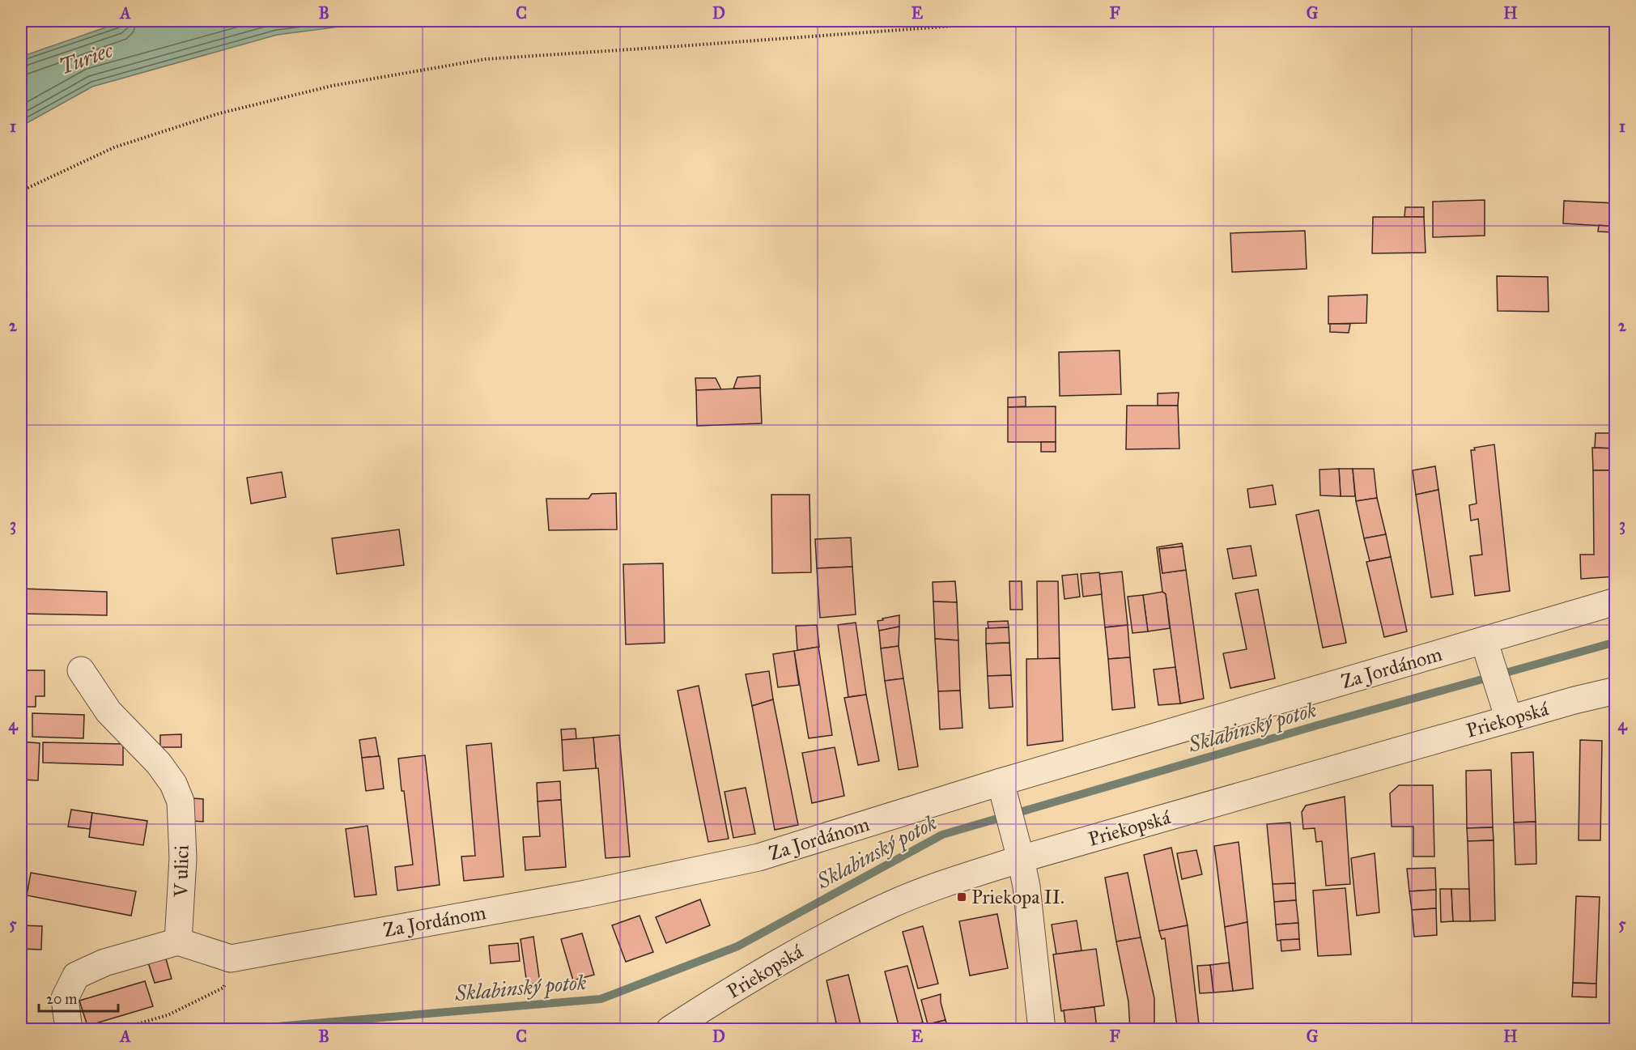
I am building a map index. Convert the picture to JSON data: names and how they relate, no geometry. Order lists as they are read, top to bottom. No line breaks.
{"streets":{"street":["Za Jordánom","Priekopská","V ulici"]},"crossings":[["Za Jordánom","V ulici"]],"water":["Turiec","Sklabinský potok"],"places":{"transit":["Priekopa II."]},"scale_bar":"20 m","grid":{"columns":["A","B","C","D","E","F","G","H"],"rows":["1","2","3","4","5"]}}
